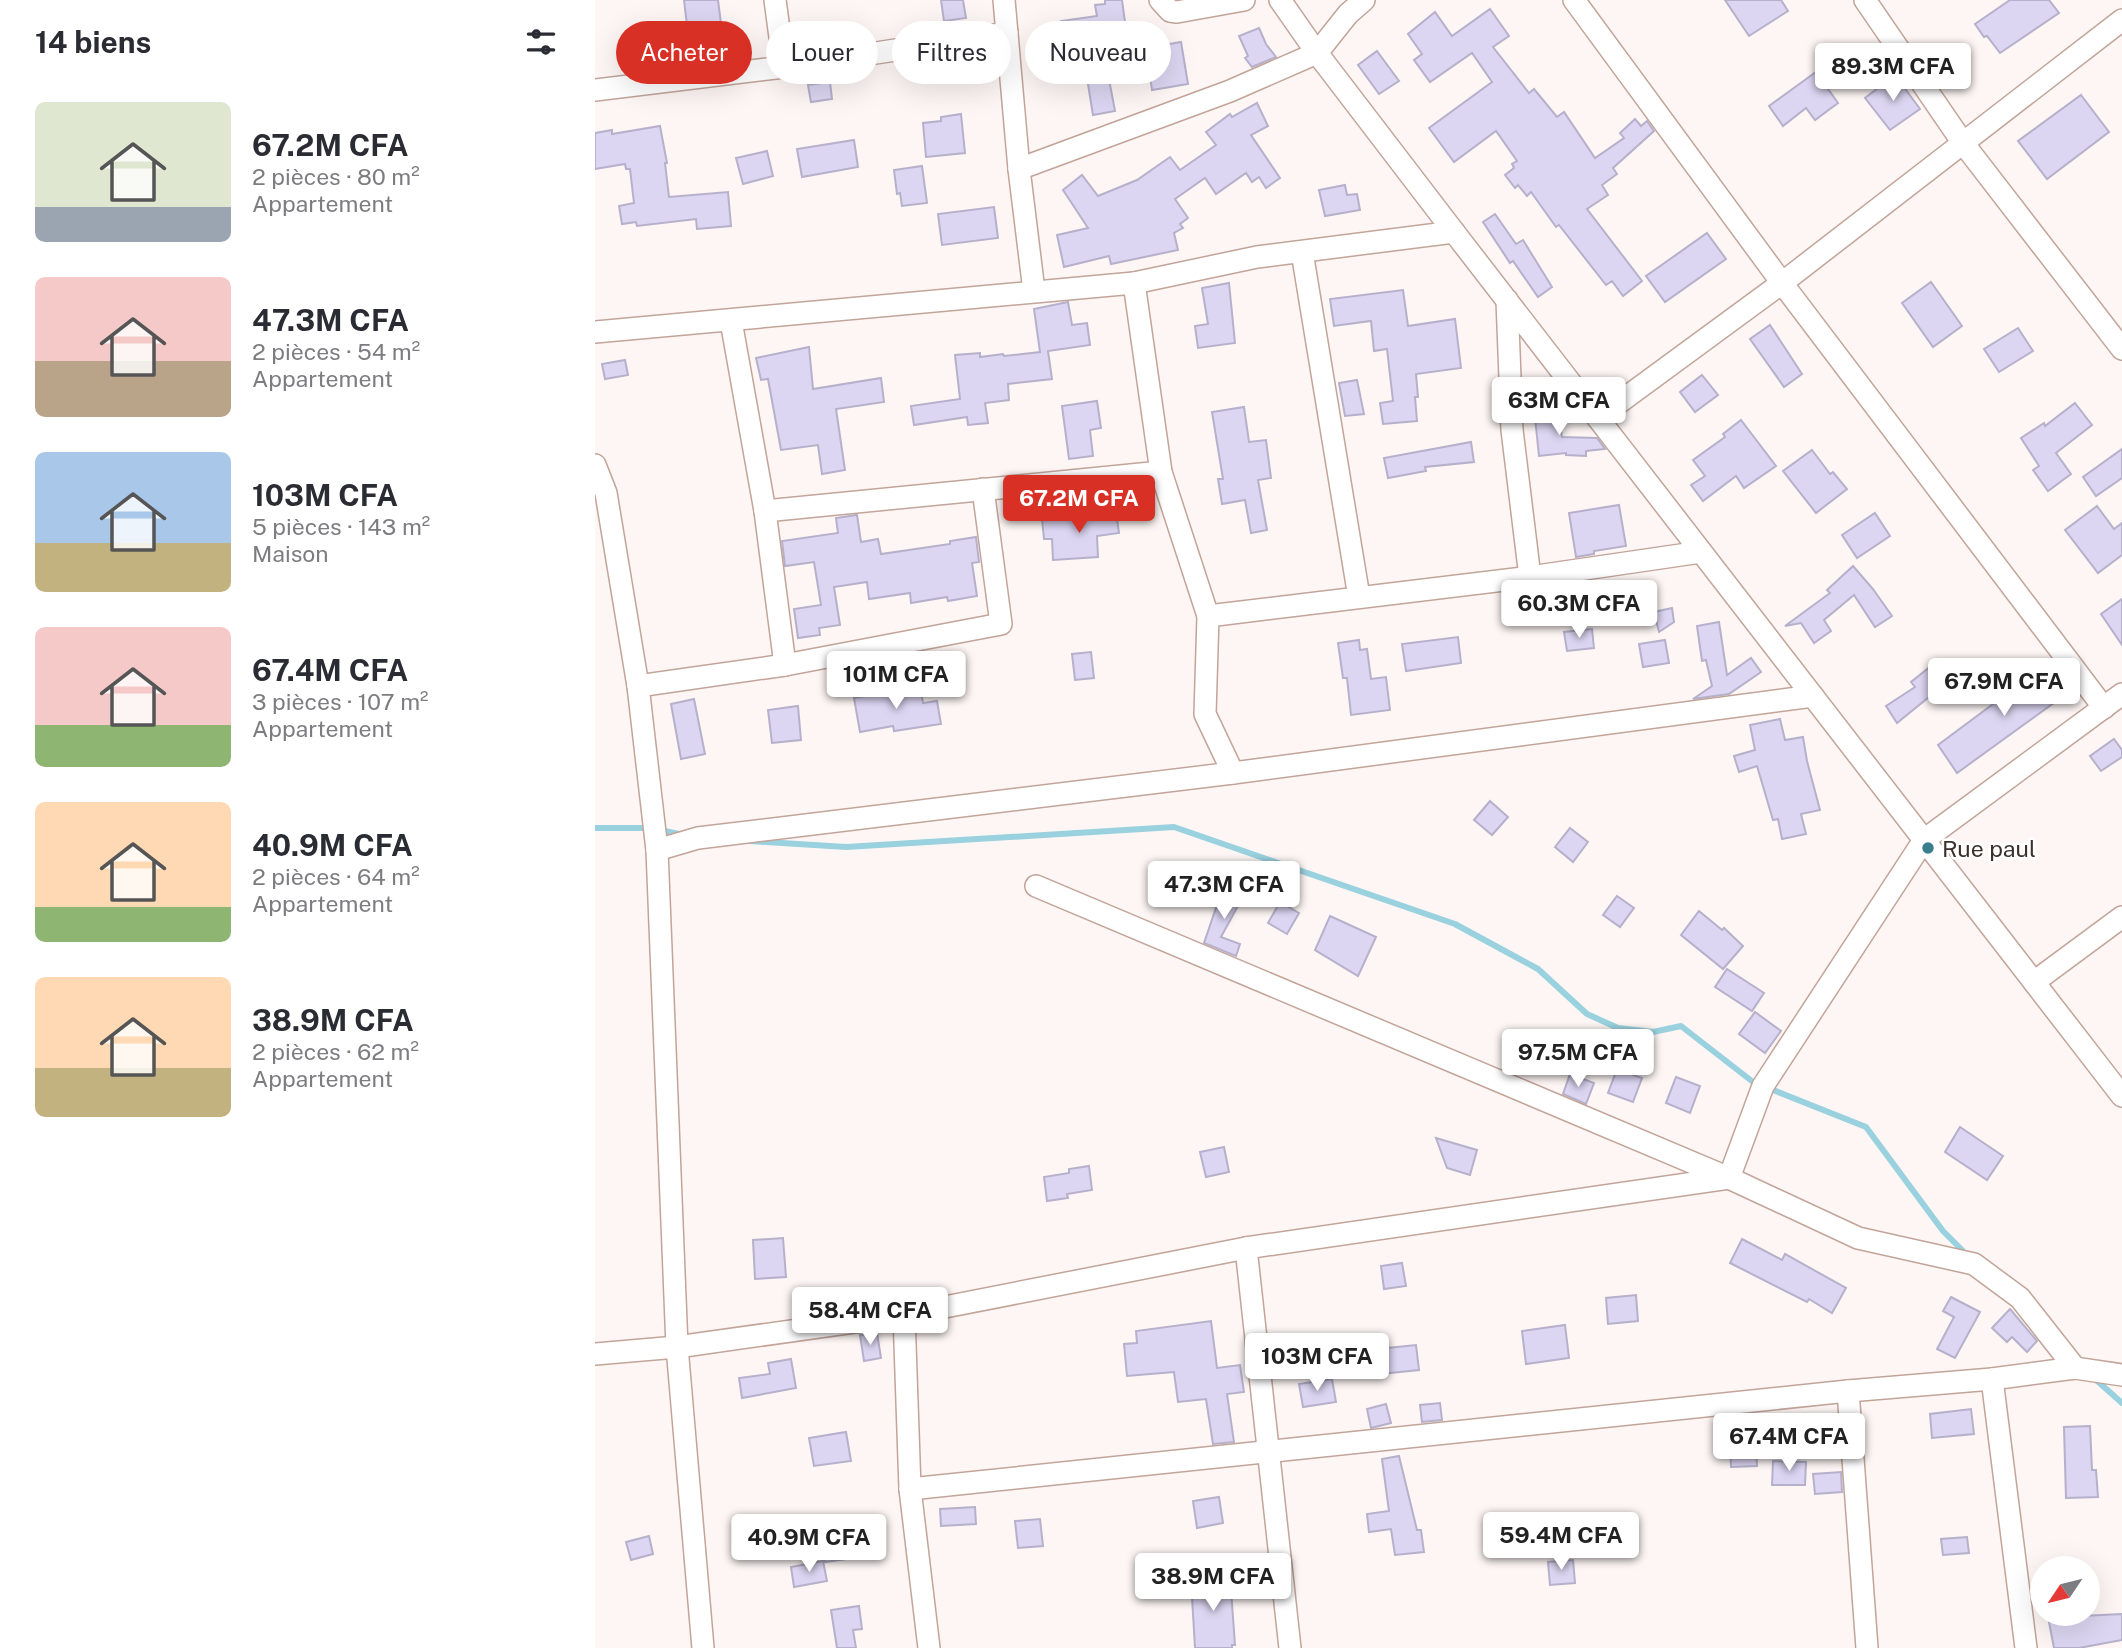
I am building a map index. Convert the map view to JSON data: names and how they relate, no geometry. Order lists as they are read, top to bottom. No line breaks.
{"places":["Rue paul"],"north":"bottom left","page":{"heading":"14 biens","chip":["Acheter","Louer","Filtres","Nouveau"],"price":["89.3M CFA","63M CFA","67.2M CFA","60.3M CFA","101M CFA","67.9M CFA","47.3M CFA","97.5M CFA","58.4M CFA","103M CFA","67.4M CFA","59.4M CFA","40.9M CFA","38.9M CFA"],"list":[{"name":"67.2M CFA","note":"2 pièces · 80 m² · Appartement"},{"name":"47.3M CFA","note":"2 pièces · 54 m² · Appartement"},{"name":"103M CFA","note":"5 pièces · 143 m² · Maison"},{"name":"67.4M CFA","note":"3 pièces · 107 m² · Appartement"},{"name":"40.9M CFA","note":"2 pièces · 64 m² · Appartement"},{"name":"38.9M CFA","note":"2 pièces · 62 m² · Appartement"}]}}
